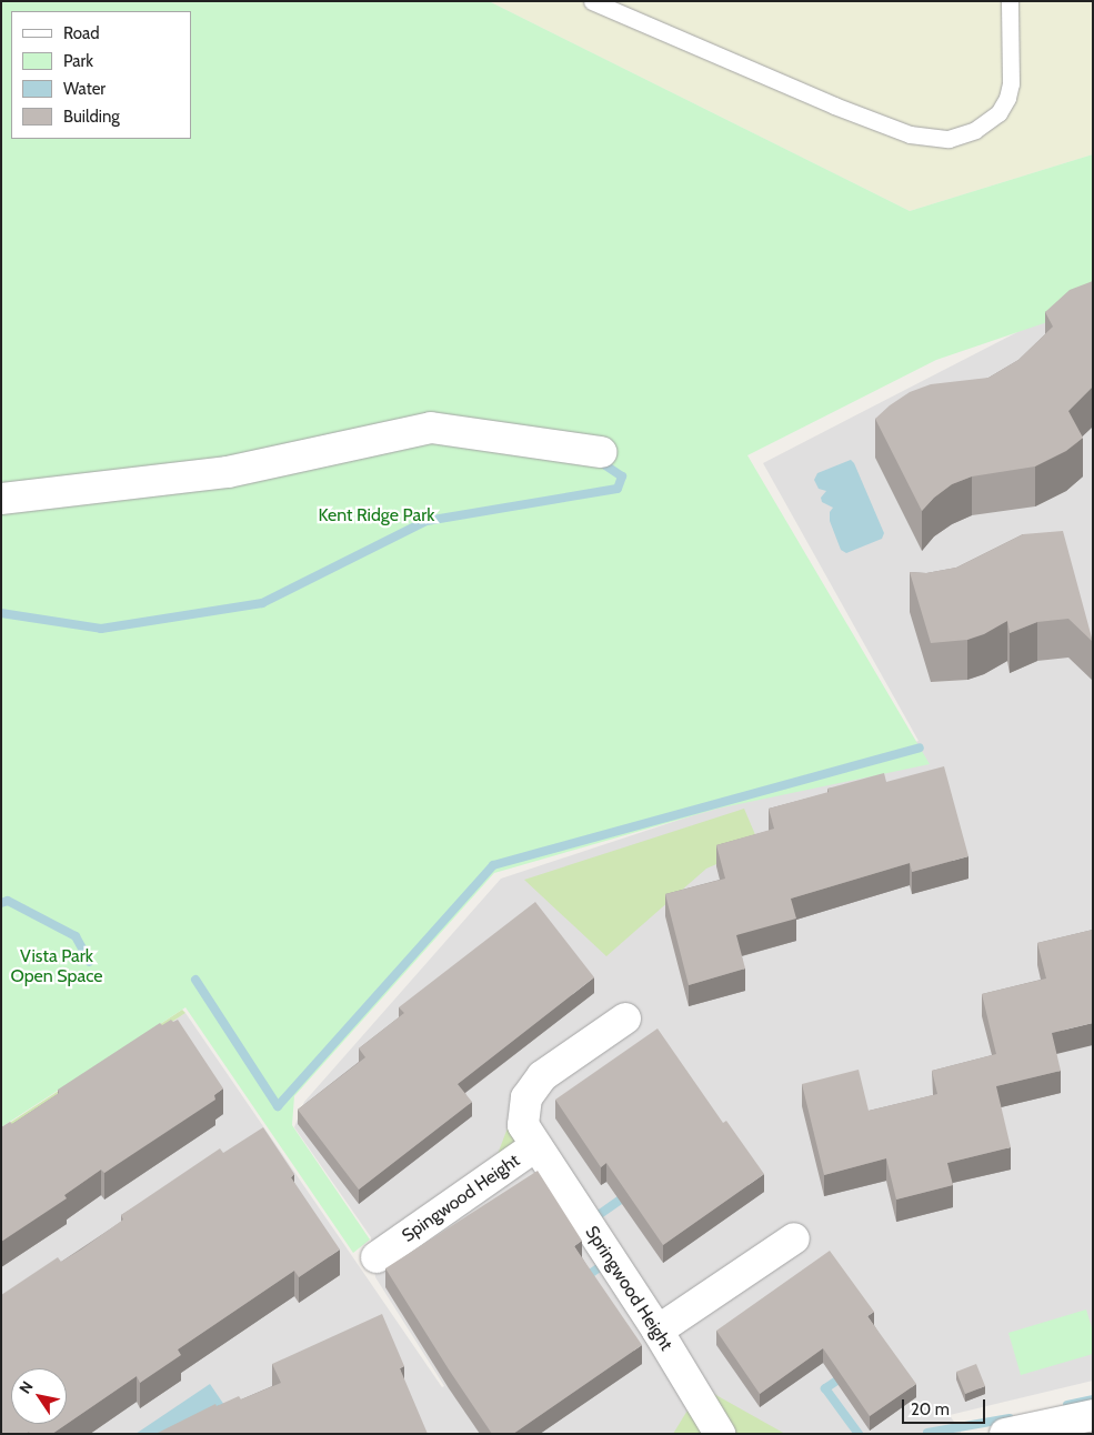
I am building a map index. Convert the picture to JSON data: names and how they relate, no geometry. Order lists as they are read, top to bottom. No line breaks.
{"streets":{"street":["Spingwood Height","Springwood Height"]},"crossings":[["Spingwood Height","Springwood Height"]],"parks":["Kent Ridge Park","Vista Park Open Space"],"legend":["Road","Park","Water","Building"],"scale_bar":"20 m","north":"top left"}
